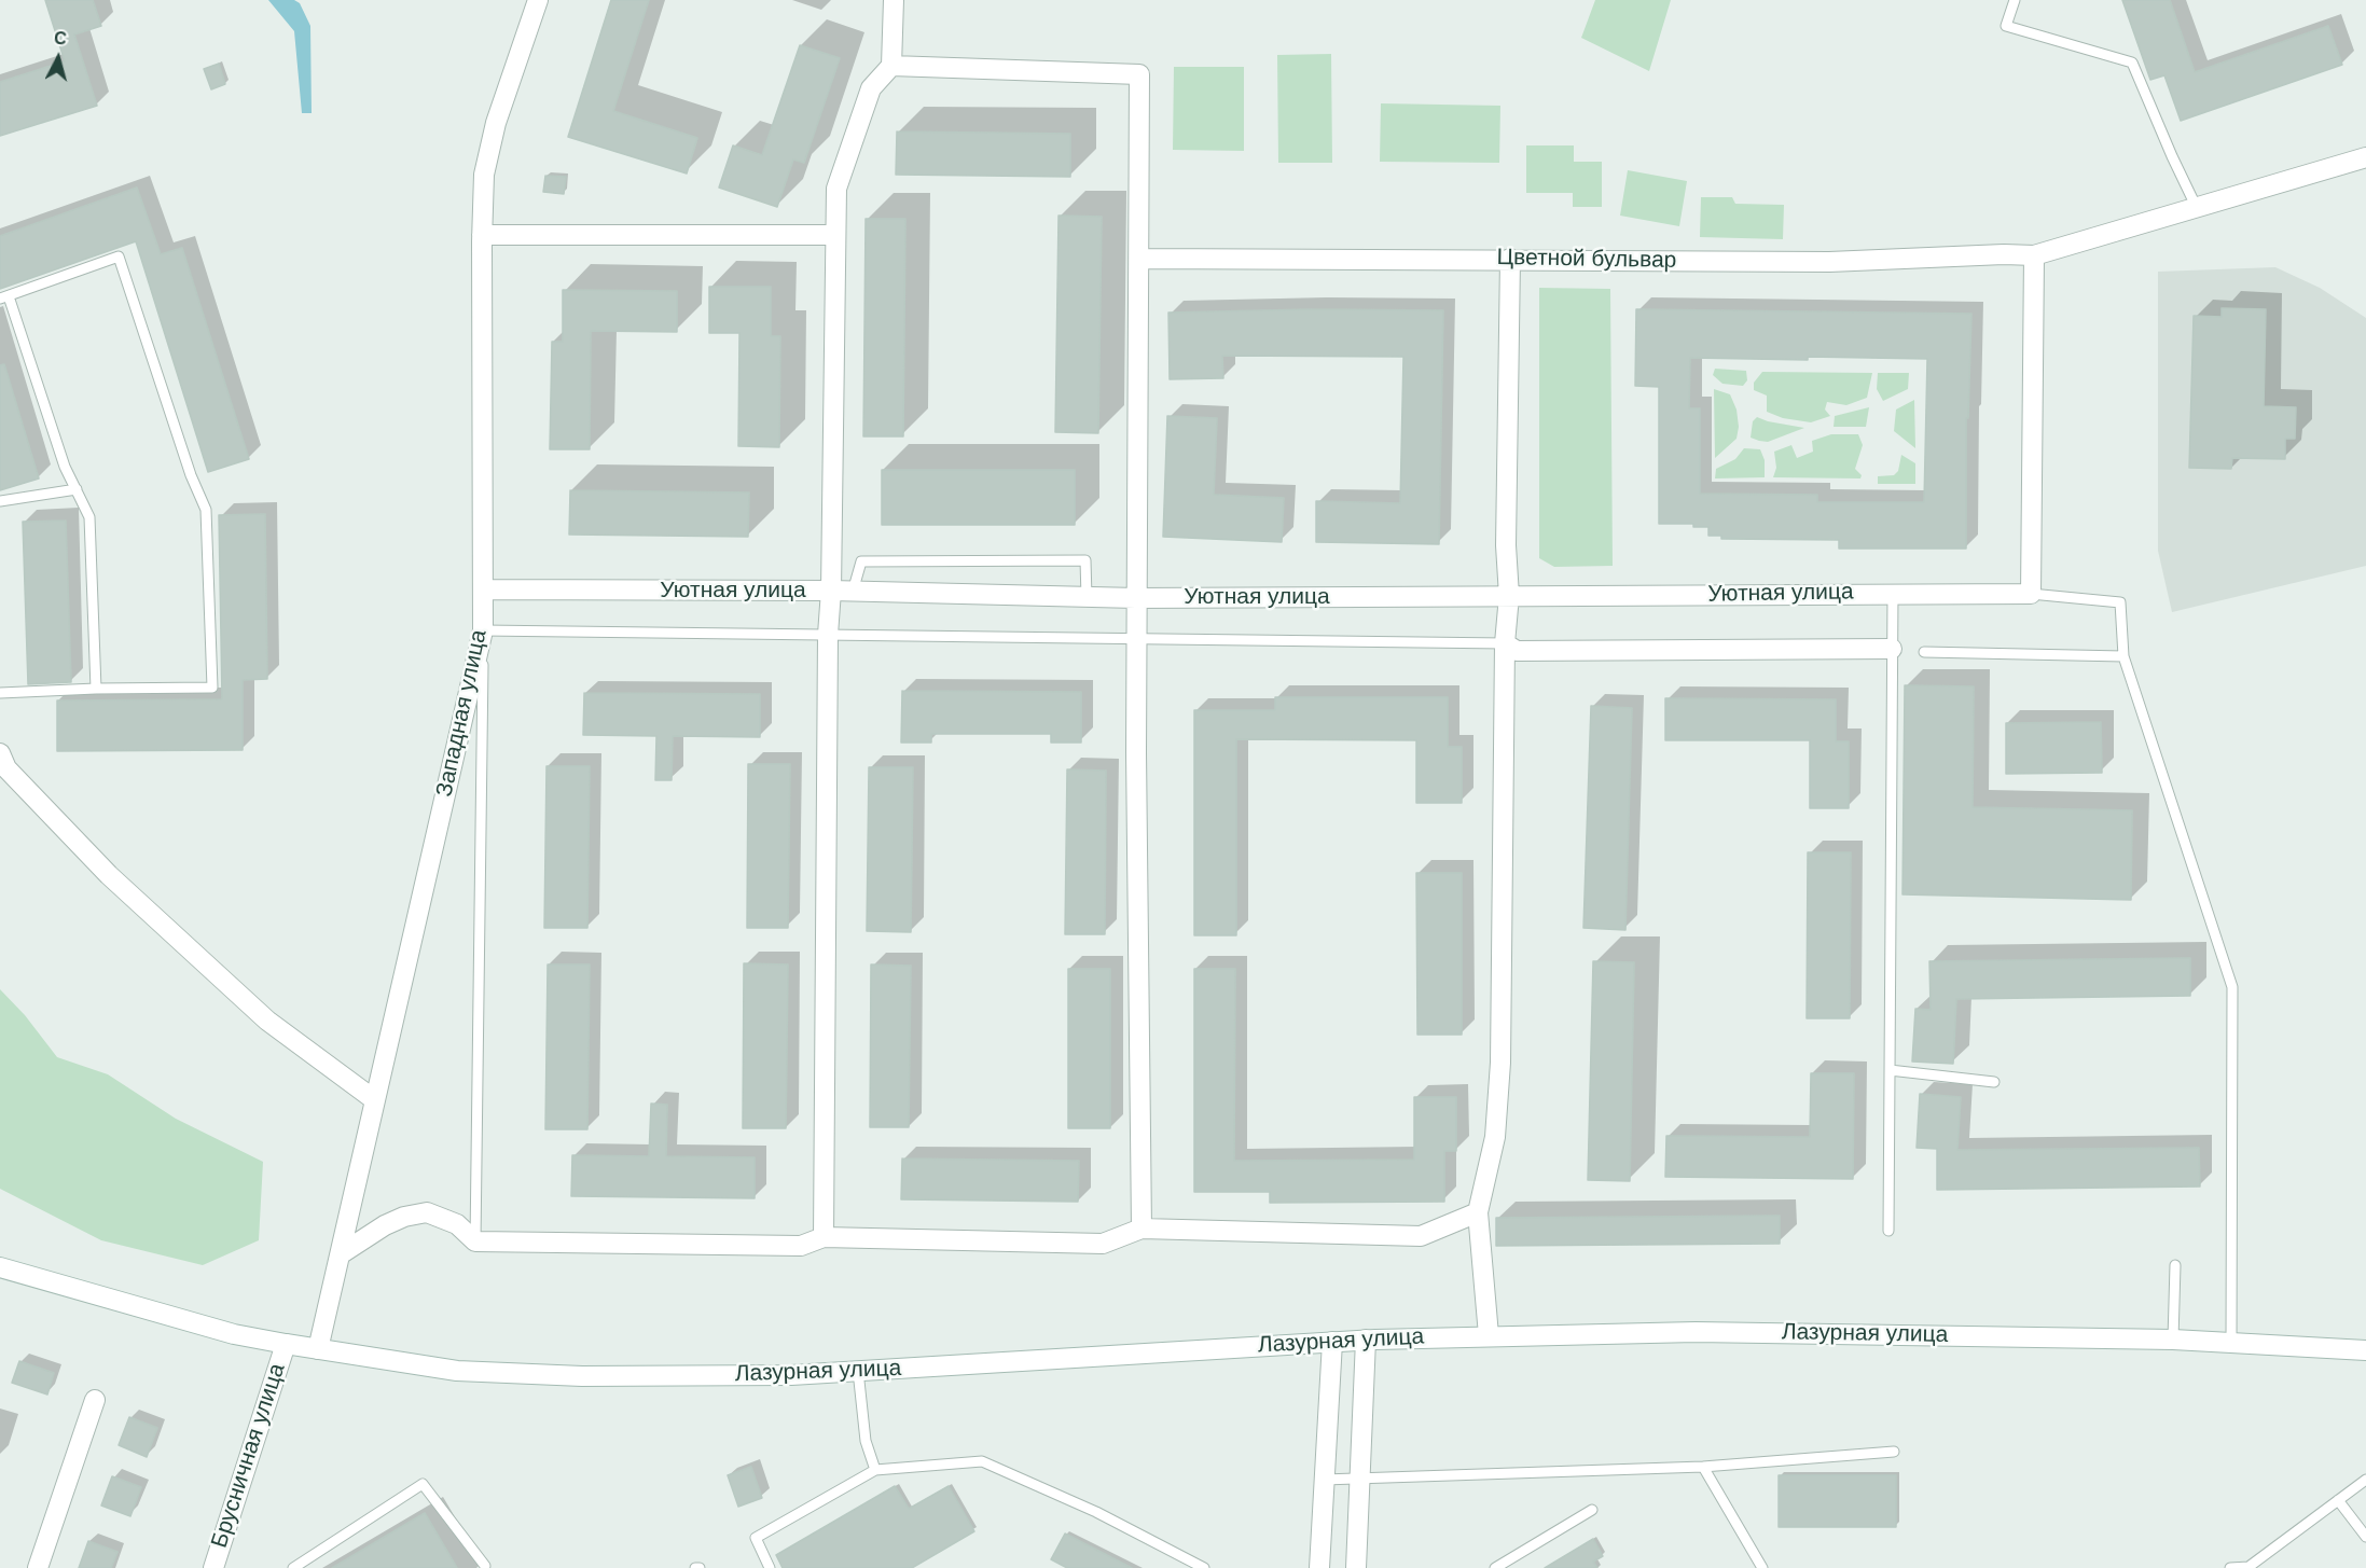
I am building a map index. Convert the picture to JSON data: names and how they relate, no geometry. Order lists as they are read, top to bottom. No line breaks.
{"streets":{"street":["Цветной бульвар","Уютная улица","Западная улица","Лазурная улица","Брусничная улица"]},"crossings":[["Уютная улица","Западная улица"],["Западная улица","Лазурная улица"],["Лазурная улица","Брусничная улица"]],"north":"top"}
